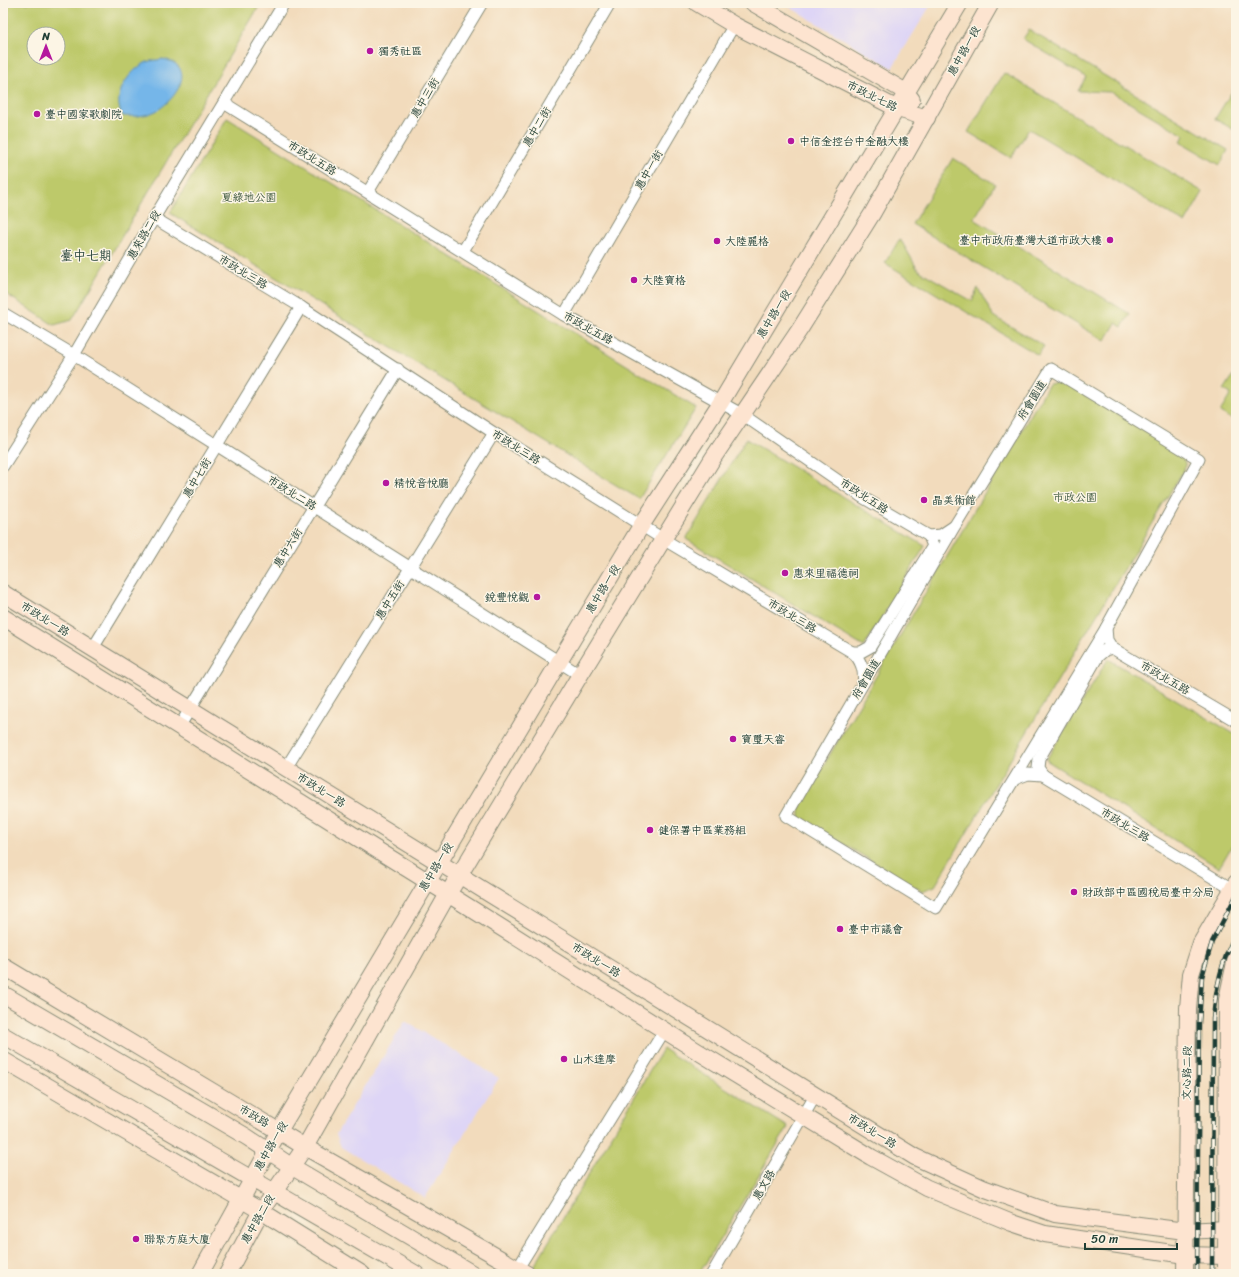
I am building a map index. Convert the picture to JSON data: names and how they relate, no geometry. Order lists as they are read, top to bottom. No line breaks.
{"streets":{"street":["惠中路一段","市政北七路","惠中三街","惠中二街","市政北五路","惠中一街","惠來路二段","市政北三路","府會園道","惠中七街","市政北二路","惠中六街","惠中五街","市政北一路","文心路二段","市政路","惠文路","惠中路二段"]},"crossings":[["惠中路一段","市政北七路"],["惠中路一段","市政北五路"],["惠中路一段","市政北三路"],["惠中路一段","市政北二路"],["惠中路一段","市政北一路"],["惠中路一段","市政路"],["惠中路一段","惠中路二段"],["市政北七路","惠中一街"],["惠中三街","市政北五路"],["惠中二街","市政北五路"],["市政北五路","惠中一街"],["市政北五路","惠來路二段"],["惠來路二段","市政北三路"],["惠來路二段","市政北二路"],["市政北三路","府會園道"],["市政北三路","惠中七街"],["市政北三路","惠中六街"],["市政北三路","惠中五街"],["市政北三路","文心路二段"],["惠中七街","市政北二路"],["惠中七街","市政北一路"],["市政北二路","惠中六街"],["市政北二路","惠中五街"],["惠中六街","市政北一路"],["惠中五街","市政北一路"],["市政北一路","文心路二段"],["市政北一路","惠文路"],["市政路","惠中路二段"]],"districts":["臺中七期"],"parks":["夏綠地公園","市政公園"],"places":["獨秀社區","臺中國家歌劇院","中信金控台中金融大樓","臺中市政府臺灣大道市政大樓","大陸麗格","大陸寶格","精悅音悅廳","晶美術館","惠來里福德祠","銳豐悅觀","寶璽天睿","健保署中區業務組","財政部中區國稅局臺中分局","臺中市議會","山木達摩","聯聚方庭大廈"],"scale_bar":"50 m","north":"top"}
